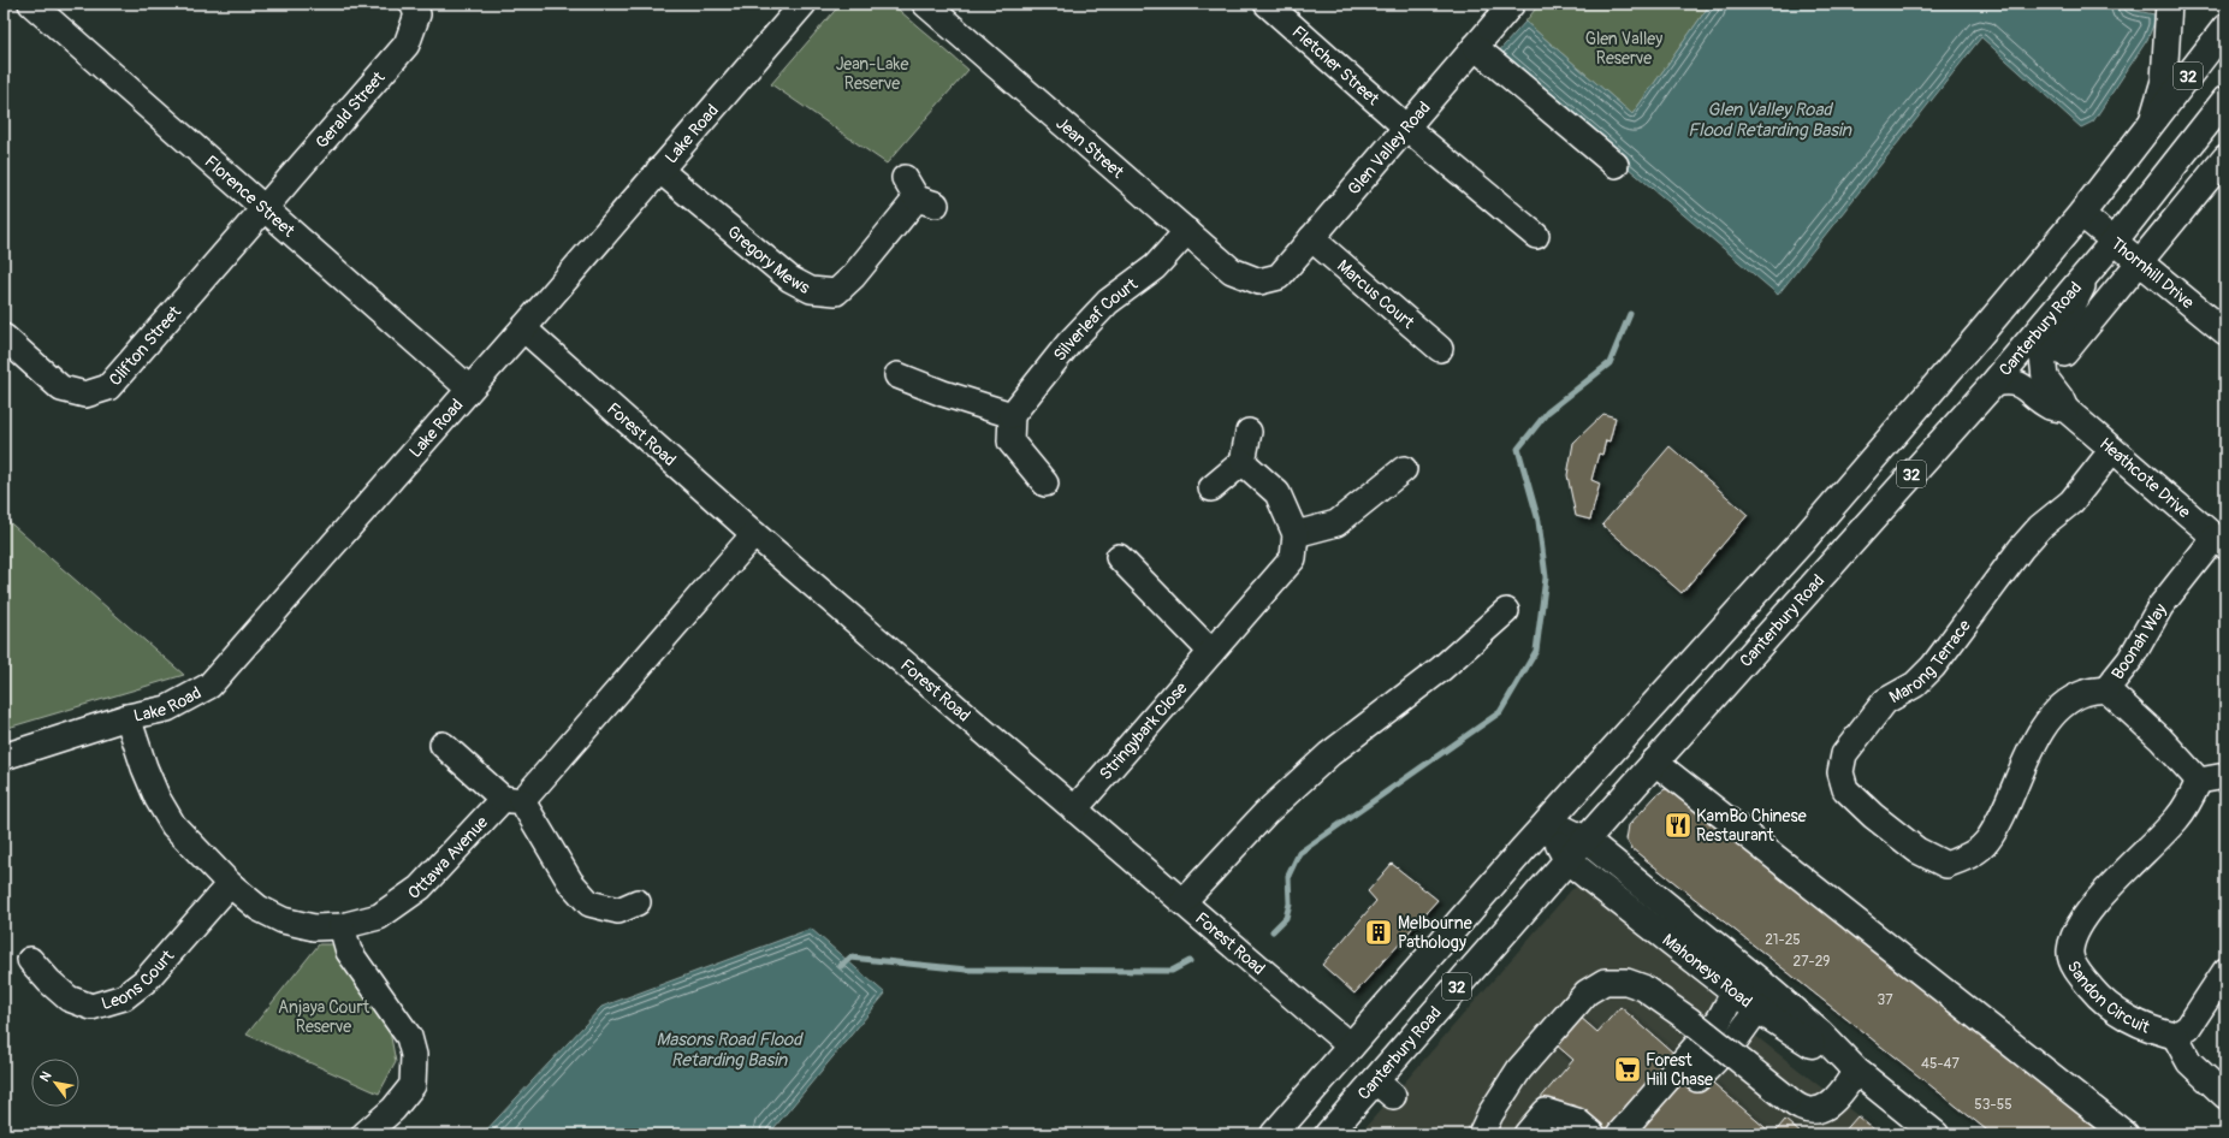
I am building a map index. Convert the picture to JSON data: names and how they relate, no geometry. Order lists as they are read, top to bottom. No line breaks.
{"streets":{"main road":["32","Canterbury Road","Mahoneys Road"],"street":["Fletcher Street","Gerald Street","Lake Road","Jean Street","Glen Valley Road","Florence Street","Gregory Mews","Thornhill Drive","Marcus Court","Silverleaf Court","Clifton Street","Forest Road","Heathcote Drive","Boonah Way","Marong Terrace","Stringybark Close","Ottawa Avenue","Leons Court","Sandon Circuit"]},"crossings":[["Fletcher Street","Glen Valley Road"],["32","Thornhill Drive"],["32","Forest Road"],["32","Mahoneys Road"],["Gerald Street","Florence Street"],["Gerald Street","Clifton Street"],["Lake Road","Florence Street"],["Lake Road","Gregory Mews"],["Lake Road","Forest Road"],["Lake Road","Ottawa Avenue"],["Jean Street","Glen Valley Road"],["Jean Street","Silverleaf Court"],["Glen Valley Road","Marcus Court"],["Florence Street","Clifton Street"],["Thornhill Drive","Canterbury Road"],["Canterbury Road","Heathcote Drive"],["Canterbury Road","Mahoneys Road"],["Forest Road","Stringybark Close"],["Forest Road","Ottawa Avenue"],["Heathcote Drive","Boonah Way"],["Heathcote Drive","Marong Terrace"],["Boonah Way","Marong Terrace"],["Boonah Way","Sandon Circuit"],["Ottawa Avenue","Leons Court"]],"water":["Glen Valley Road Flood Retarding Basin","Masons Road Flood Retarding Basin"],"parks":["Glen Valley Reserve","Jean-Lake Reserve","Anjaya Court Reserve"],"places":{"restaurant":["KamBo Chinese Restaurant"],"building":["Melbourne Pathology"],"supermarket":["Forest Hill Chase"]},"house_numbers":["21-25","27-29","37","45-47","53-55"],"north":"top left"}
